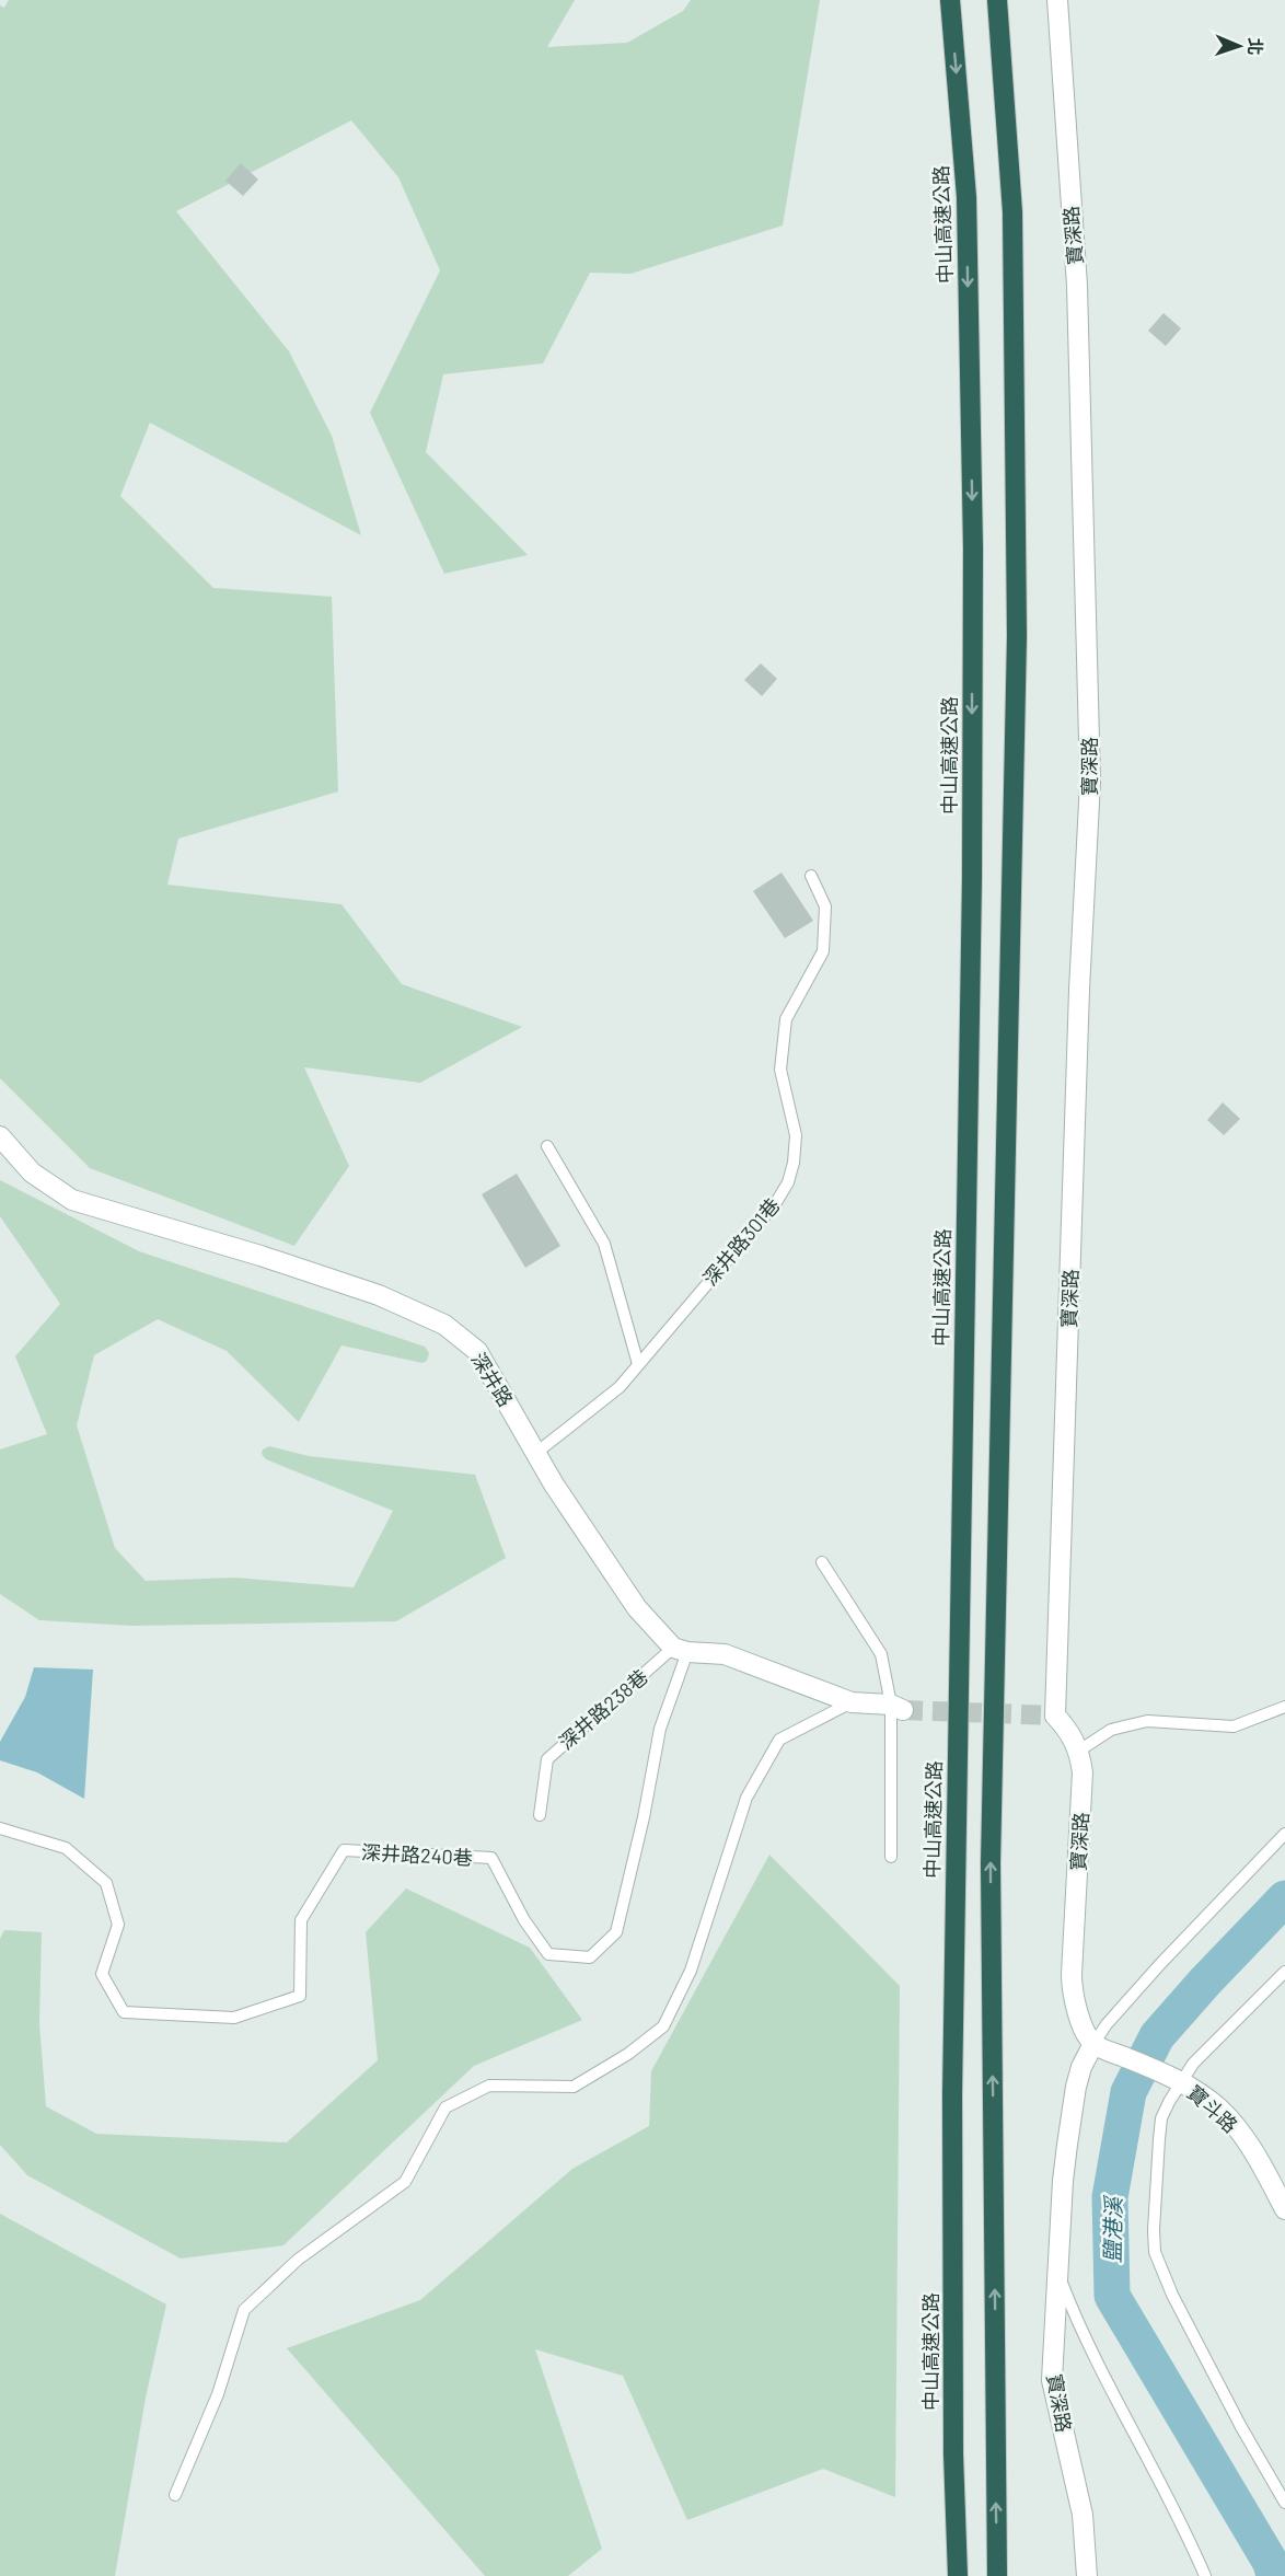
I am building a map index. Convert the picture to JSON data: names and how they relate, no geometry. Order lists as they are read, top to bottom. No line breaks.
{"streets":{"highway":["中山高速公路"],"street":["寶深路","深井路","寶斗路"],"lane":["深井路301巷","深井路238巷","深井路240巷"]},"crossings":[["寶深路","寶斗路"],["深井路301巷","深井路"],["深井路","深井路238巷"],["深井路","深井路240巷"],["深井路238巷","深井路240巷"]],"water":["鹽港溪"],"north":"right"}
